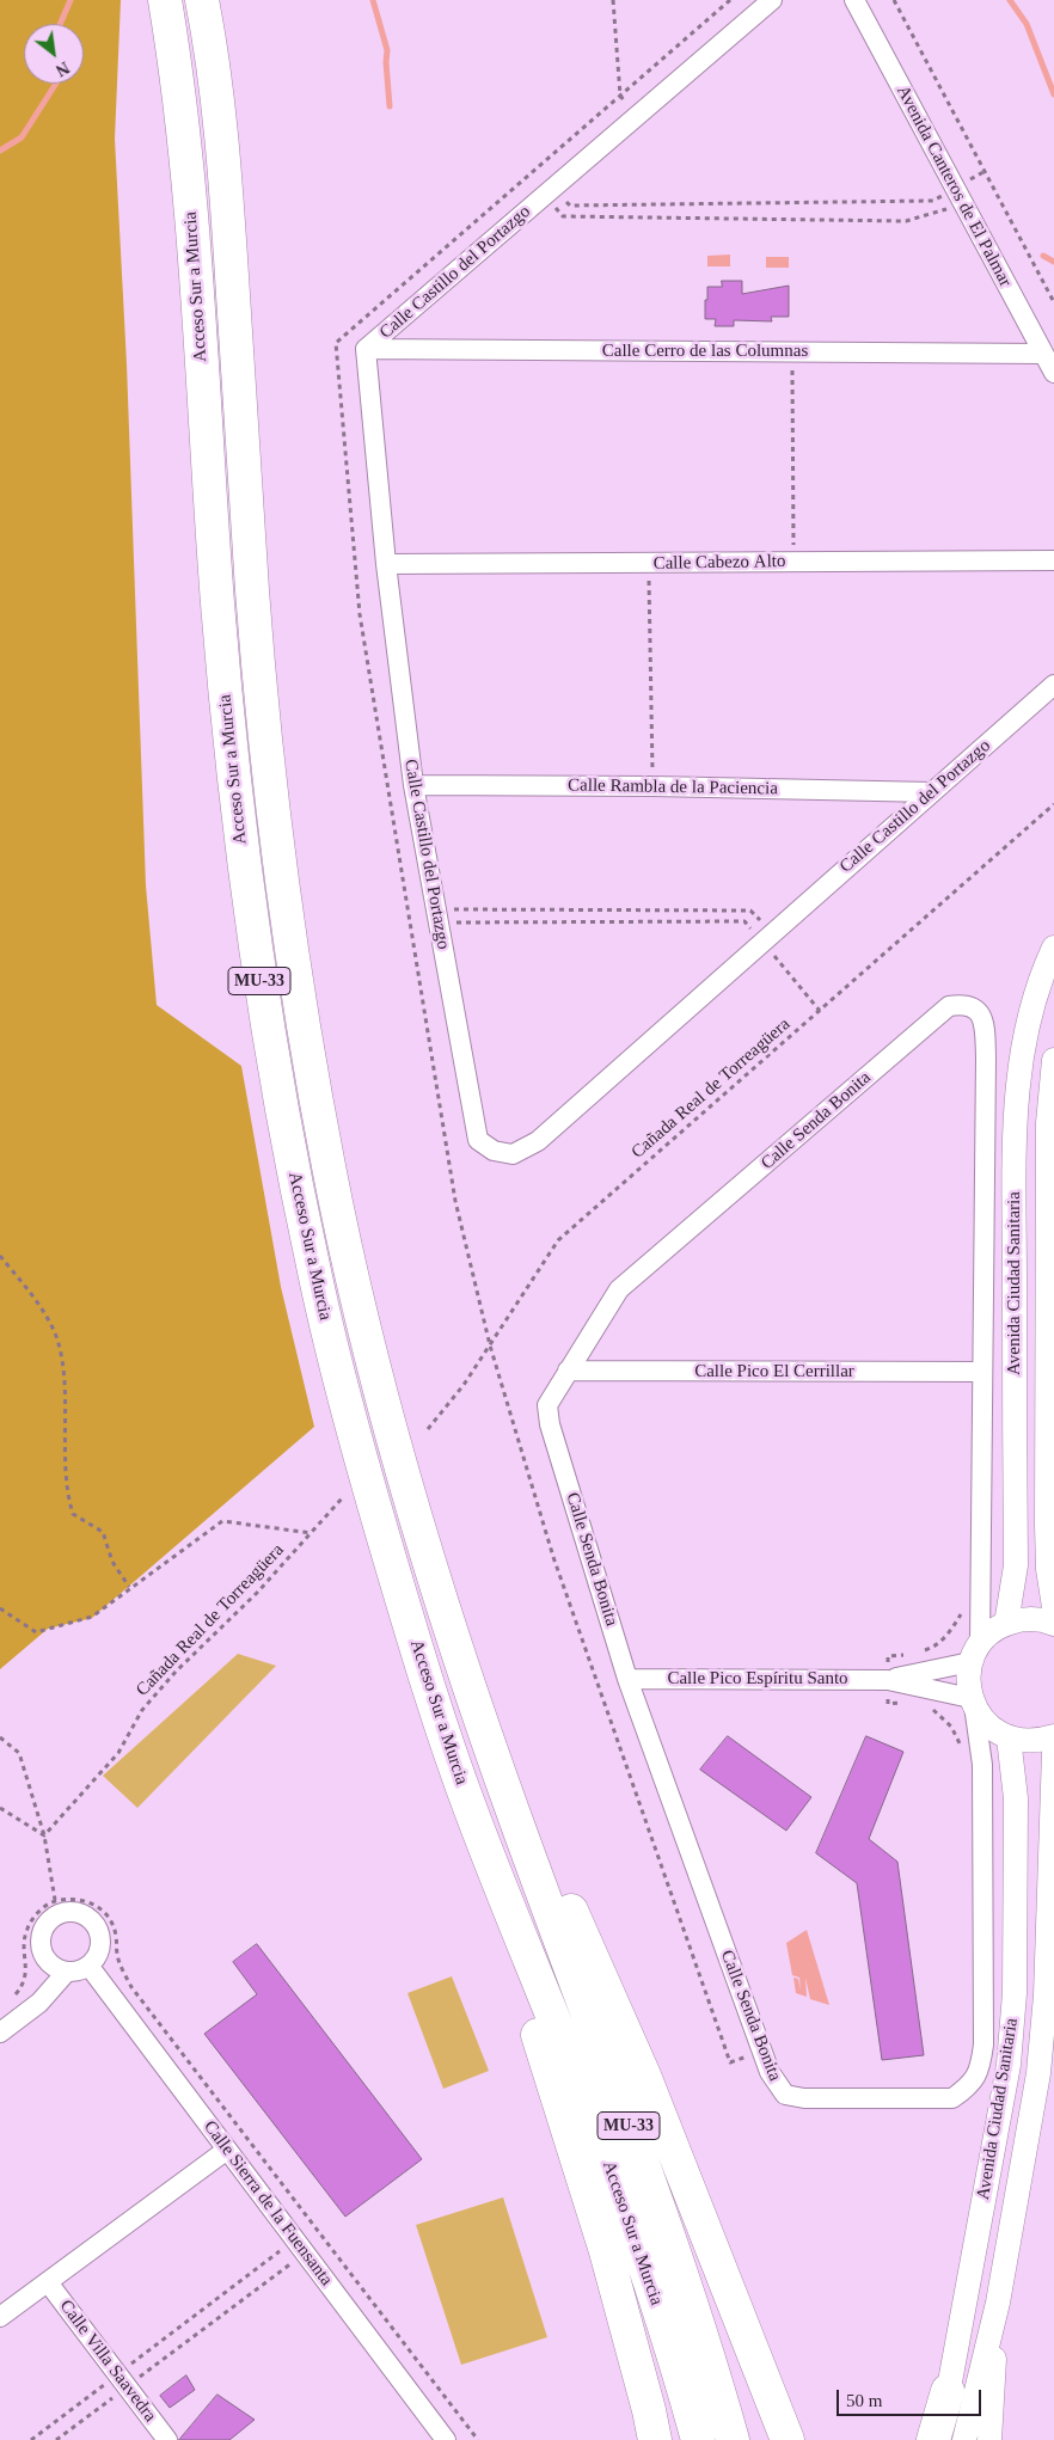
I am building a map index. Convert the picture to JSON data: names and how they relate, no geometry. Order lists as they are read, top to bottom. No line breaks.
{"streets":{"highway":["Acceso Sur a Murcia","MU-33"],"street":["Avenida Canteros de El Palmar","Calle Castillo del Portazgo","Calle Cerro de las Columnas","Calle Cabezo Alto","Calle Rambla de la Paciencia","Calle Senda Bonita","Avenida Ciudad Sanitaria","Calle Pico El Cerrillar","Calle Pico Espíritu Santo","Calle Sierra de la Fuensanta","Calle Villa Saavedra"],"path":["Cañada Real de Torreagüera"]},"crossings":[["Avenida Canteros de El Palmar","Calle Cerro de las Columnas"],["Calle Castillo del Portazgo","Calle Cerro de las Columnas"],["Calle Castillo del Portazgo","Calle Cabezo Alto"],["Calle Castillo del Portazgo","Calle Rambla de la Paciencia"],["Calle Senda Bonita","Calle Pico El Cerrillar"],["Calle Senda Bonita","Calle Pico Espíritu Santo"]],"scale_bar":"50 m","north":"bottom right"}
